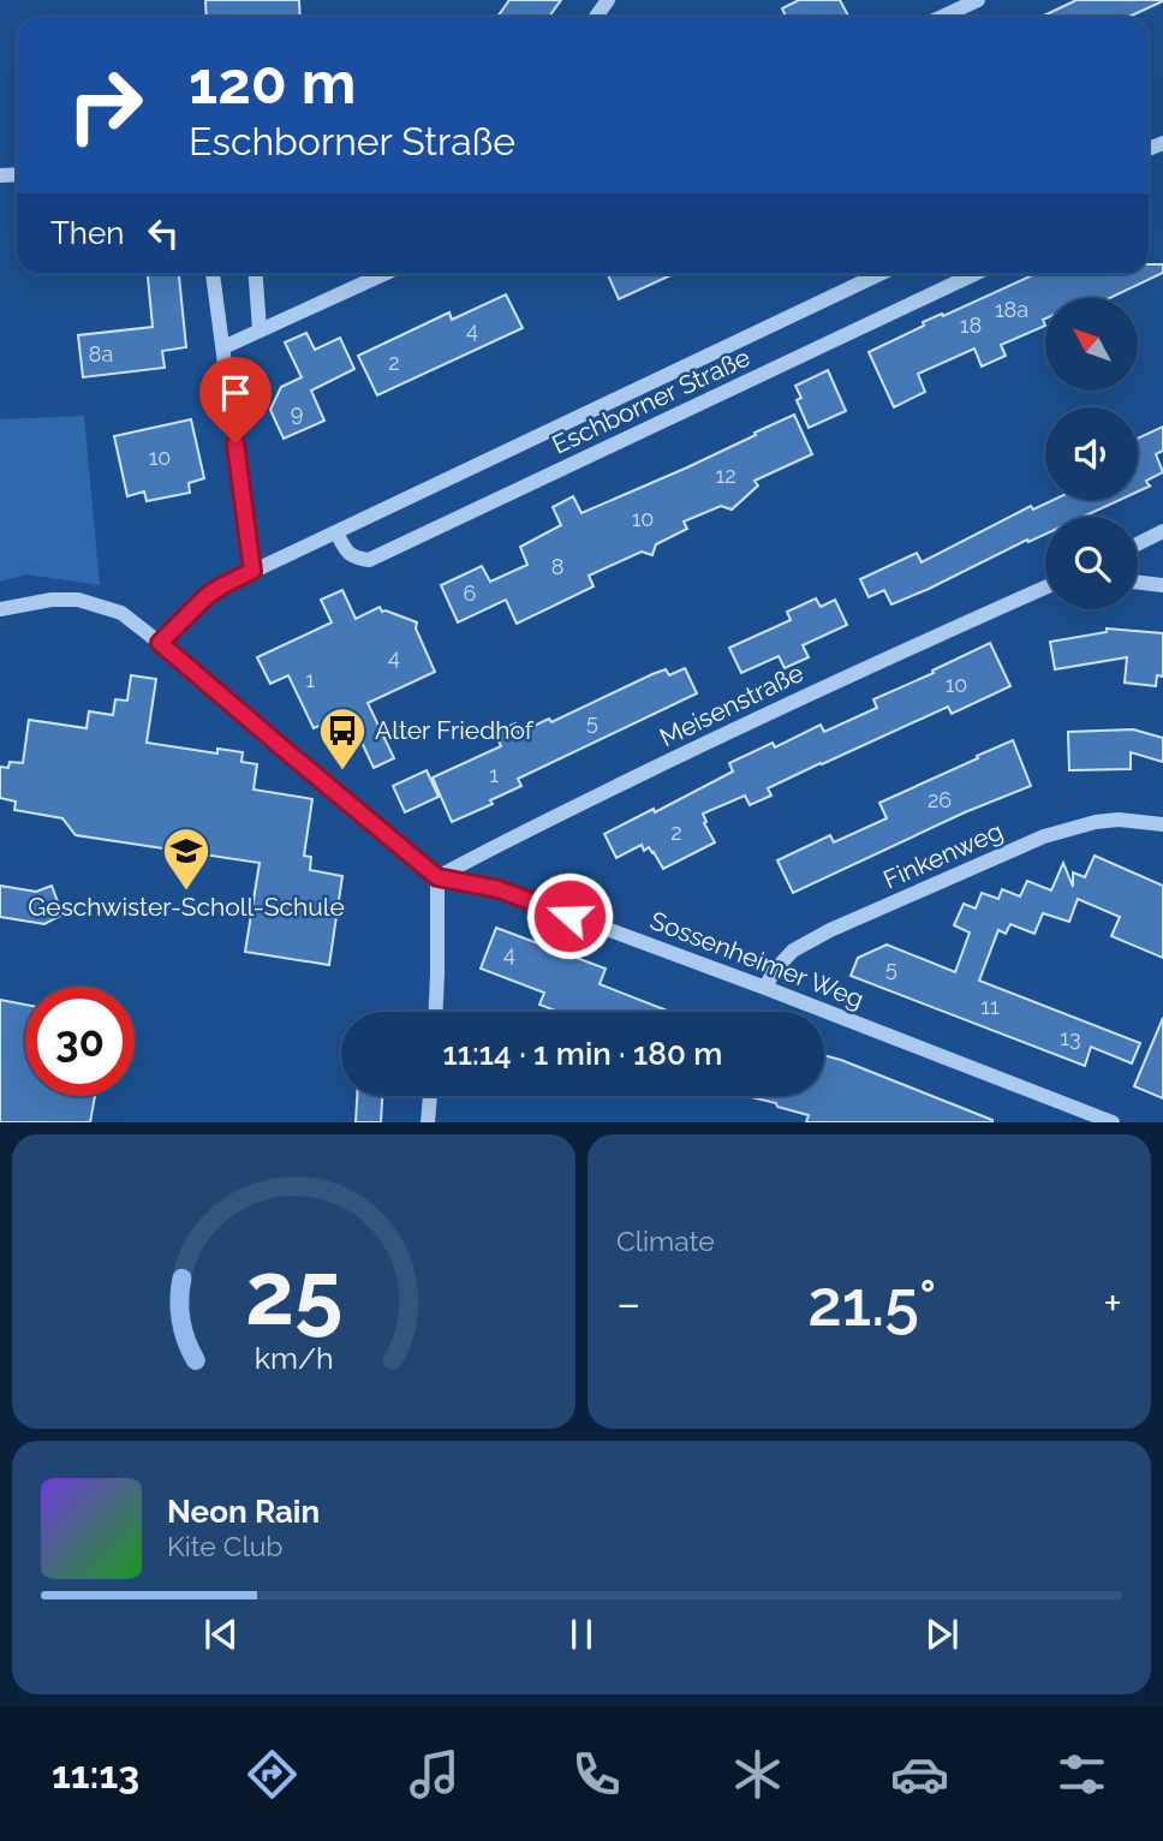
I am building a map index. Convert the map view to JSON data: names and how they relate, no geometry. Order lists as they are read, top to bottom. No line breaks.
{"streets":{"street":["Eschborner Straße","Meisenstraße","Finkenweg","Sossenheimer Weg"]},"crossings":[["Eschborner Straße","Sossenheimer Weg"],["Meisenstraße","Sossenheimer Weg"],["Finkenweg","Sossenheimer Weg"]],"places":{"bus stop":["Alter Friedhof"],"school or university":["Geschwister-Scholl-Schule"]},"house_numbers":["18a","18","4","8a","2","9","10","12","10","8","6","4","1","10","5","1","26","2","4","5","11","13"],"north":"top left","page":{"turn":["120 m","Eschborner Straße"],"then":"Then","limit":"30","trip":"11:14 · 1 min · 180 m","tile":"Climate","heat":["−","21.5°","+"],"song":["Neon Rain","Kite Club"],"tabs":"11:13","gauge":["25","km/h"]}}
